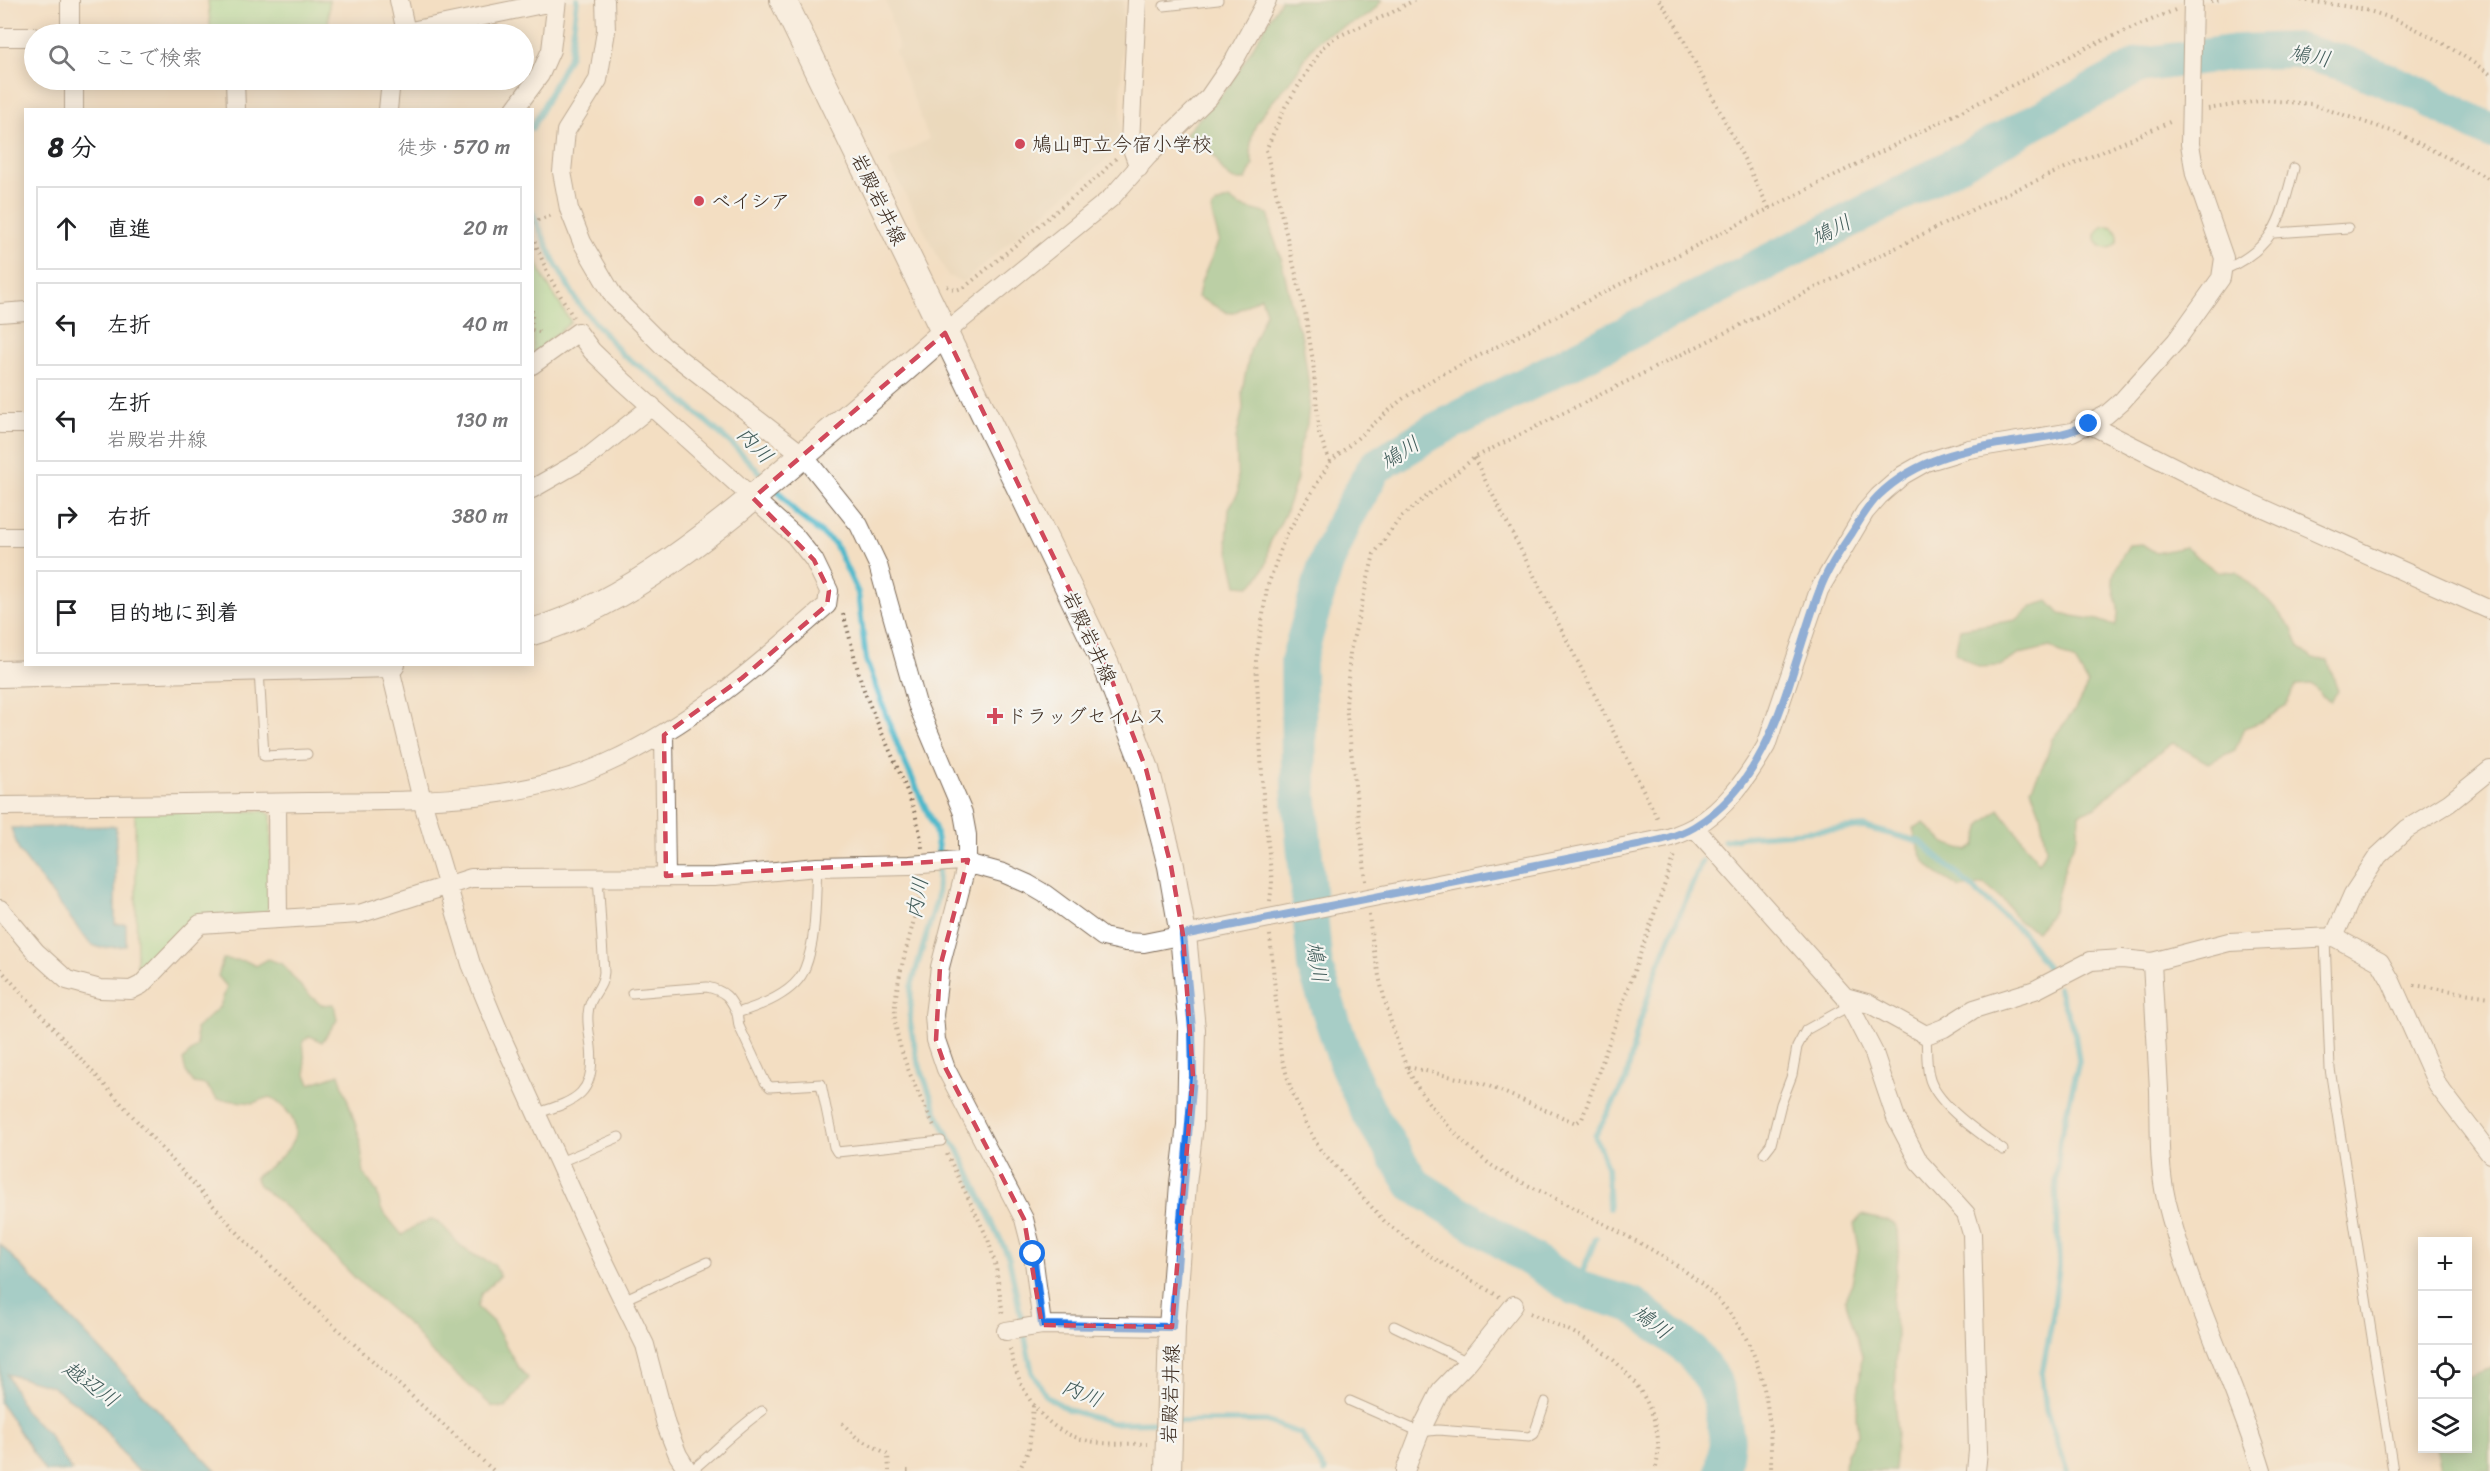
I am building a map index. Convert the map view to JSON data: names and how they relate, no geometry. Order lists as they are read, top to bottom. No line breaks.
{"streets":{"main road":["岩殿岩井線"]},"water":["鳩川","内川","越辺川"],"places":{"other":["鳩山町立今宿小学校","ベイシア"],"health":["ドラッグセイムス"]},"page":{"search":"ここで検索","heading":["8 分","徒歩 · 570 m"],"list":[["直進","20 m"],["左折","40 m"],["左折","岩殿岩井線","130 m"],["右折","380 m"],"目的地に到着"],"map_buttons":["+","−"]}}
